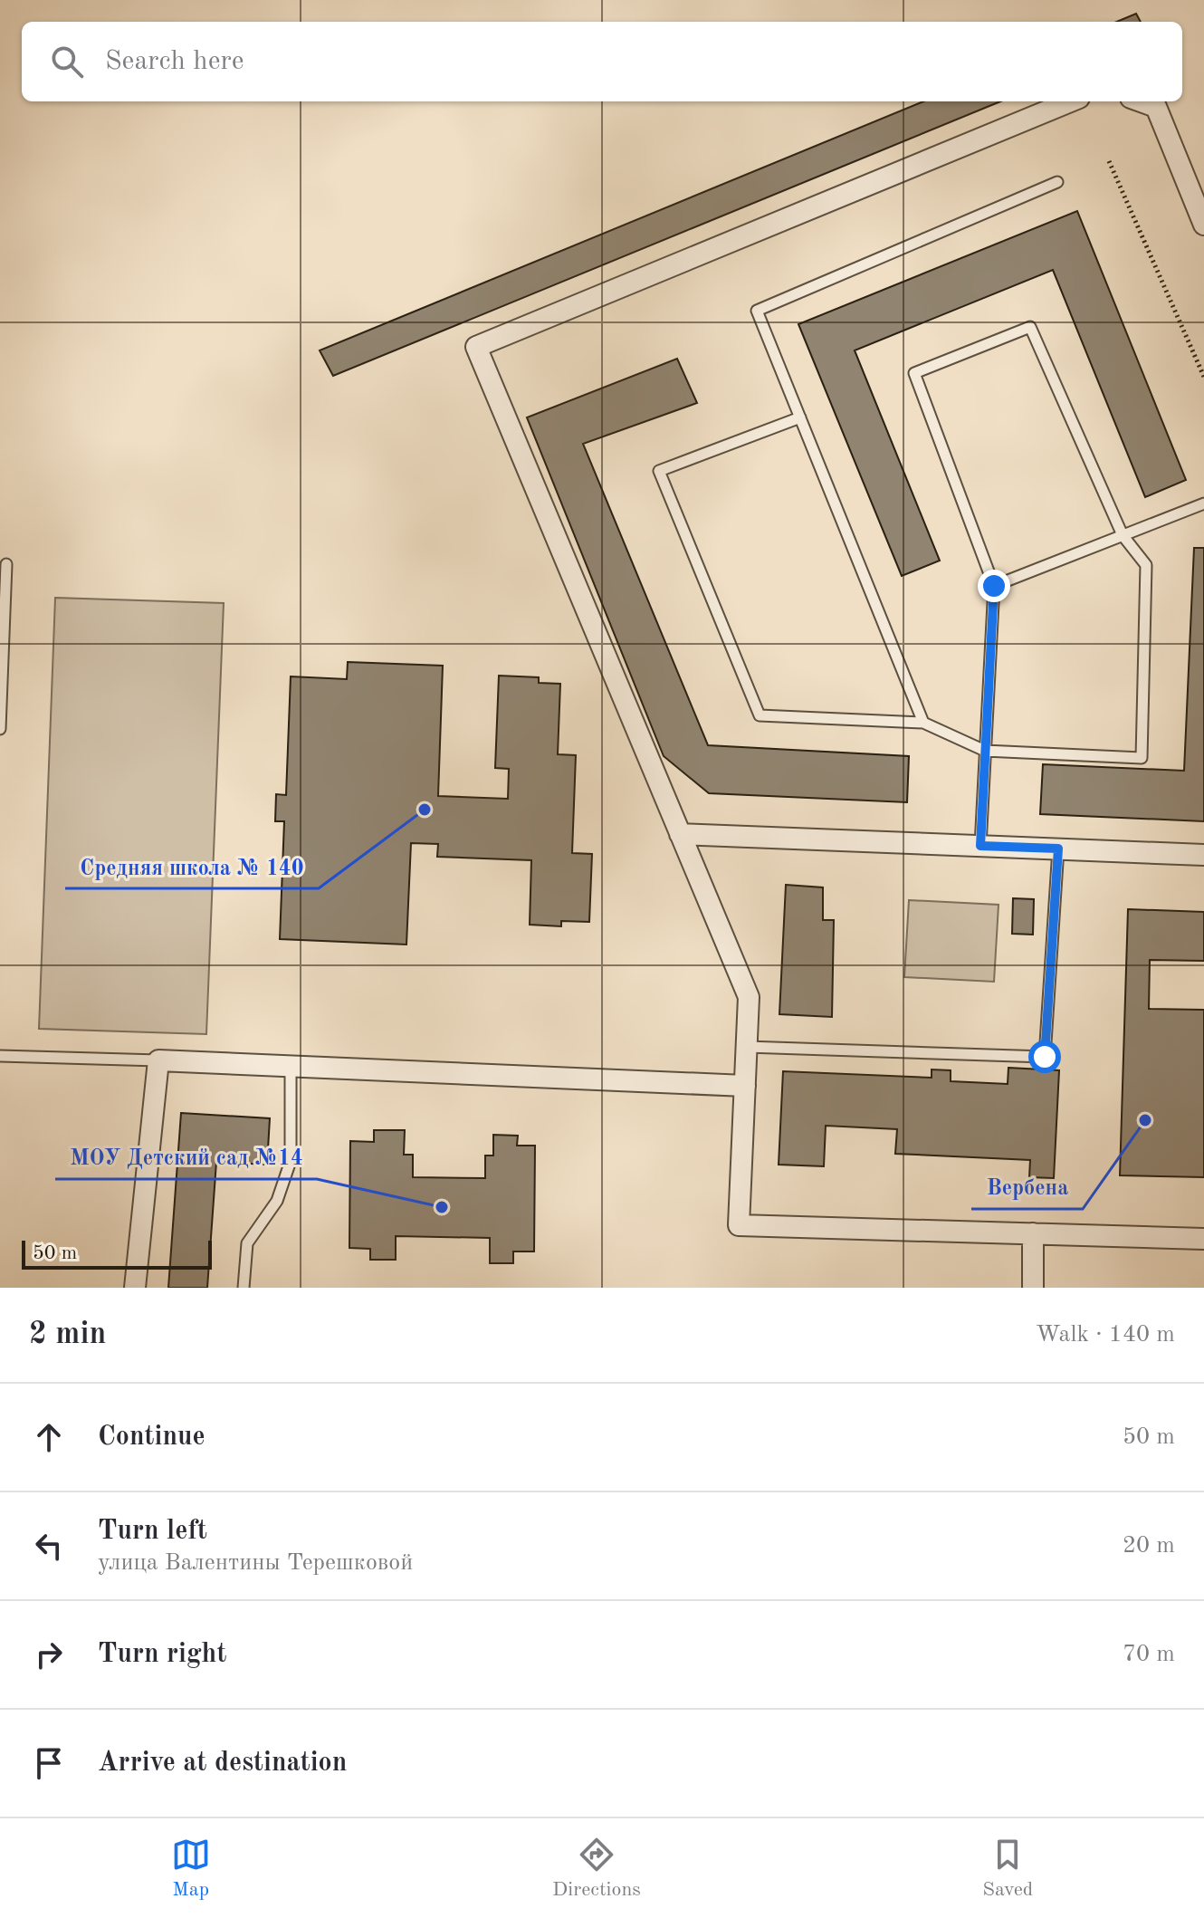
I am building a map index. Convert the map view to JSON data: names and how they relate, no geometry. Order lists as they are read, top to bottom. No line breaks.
{"places":["Средняя школа № 140","Вербена","МОУ Детский сад №14"],"scale_bar":"50 m","page":{"search":"Search here","scale":"50 m","heading":["2 min","Walk · 140 m"],"list":[["Continue","50 m"],["Turn left","улица Валентины Терешковой","20 m"],["Turn right","70 m"],"Arrive at destination"],"nav":["Map","Directions","Saved"]}}
